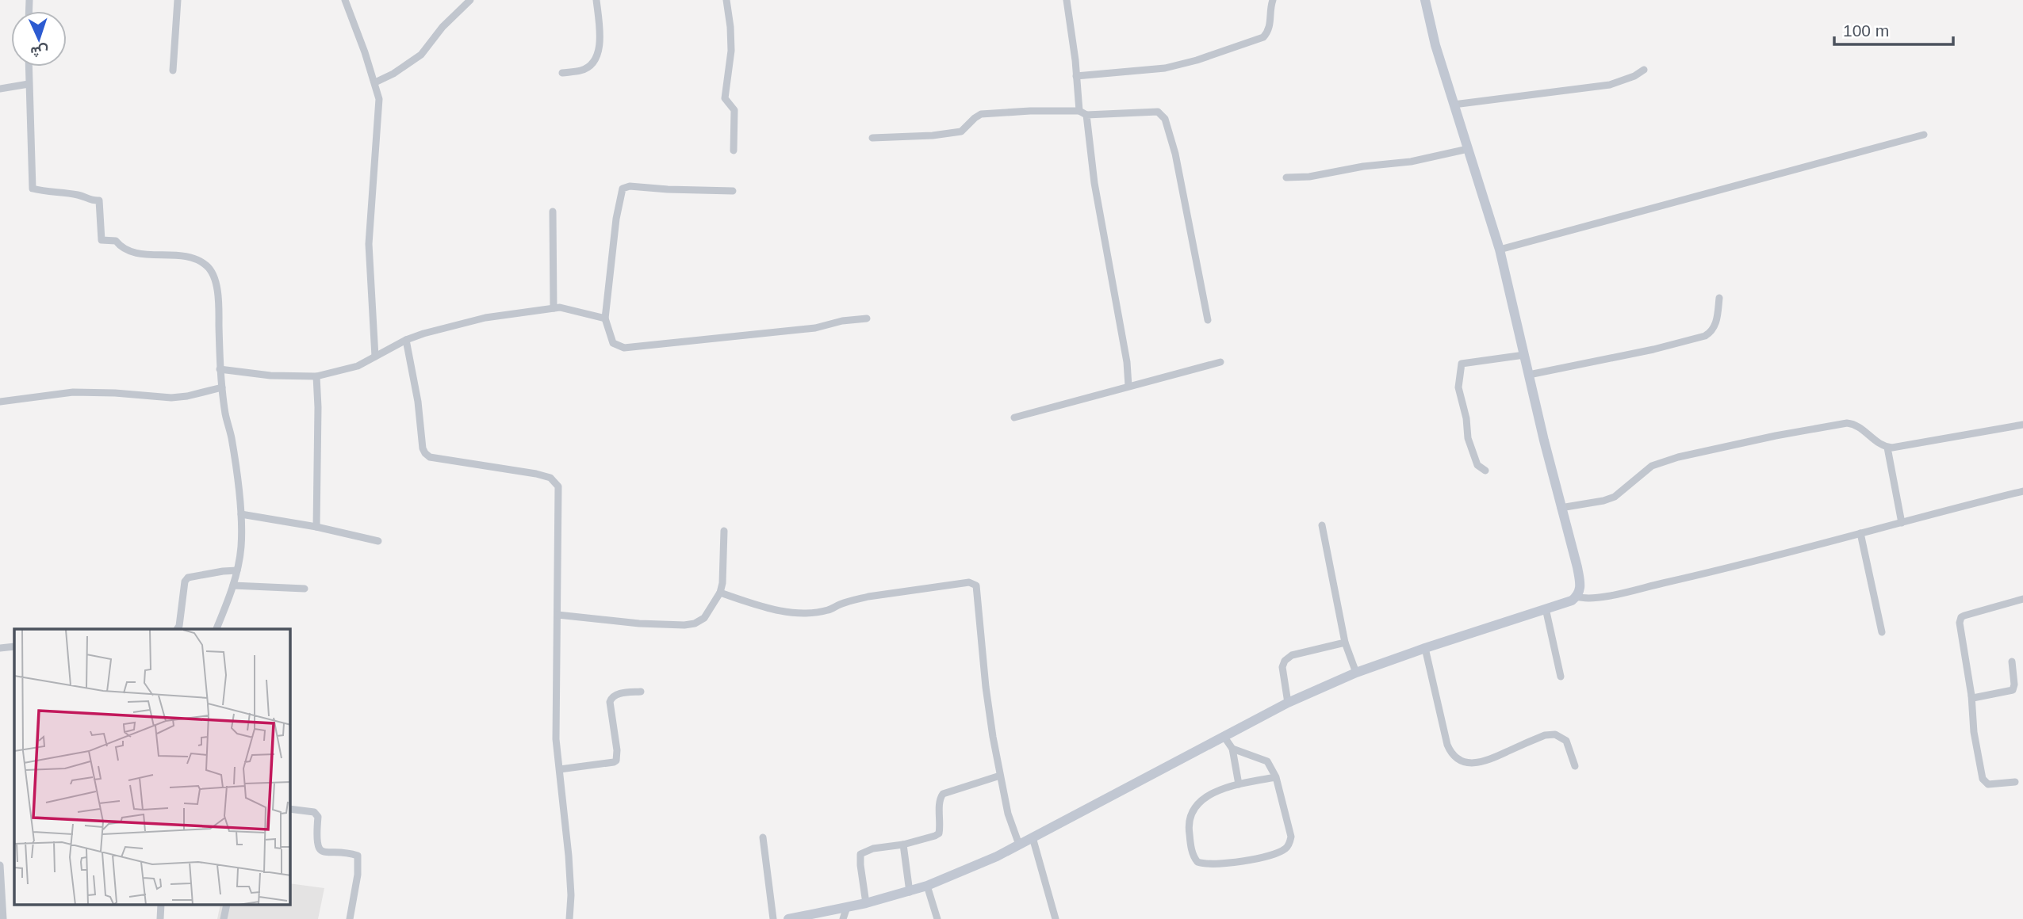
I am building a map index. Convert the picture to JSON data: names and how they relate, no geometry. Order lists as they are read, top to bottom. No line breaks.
{"scale_bar":"100 m","north":"bottom"}
